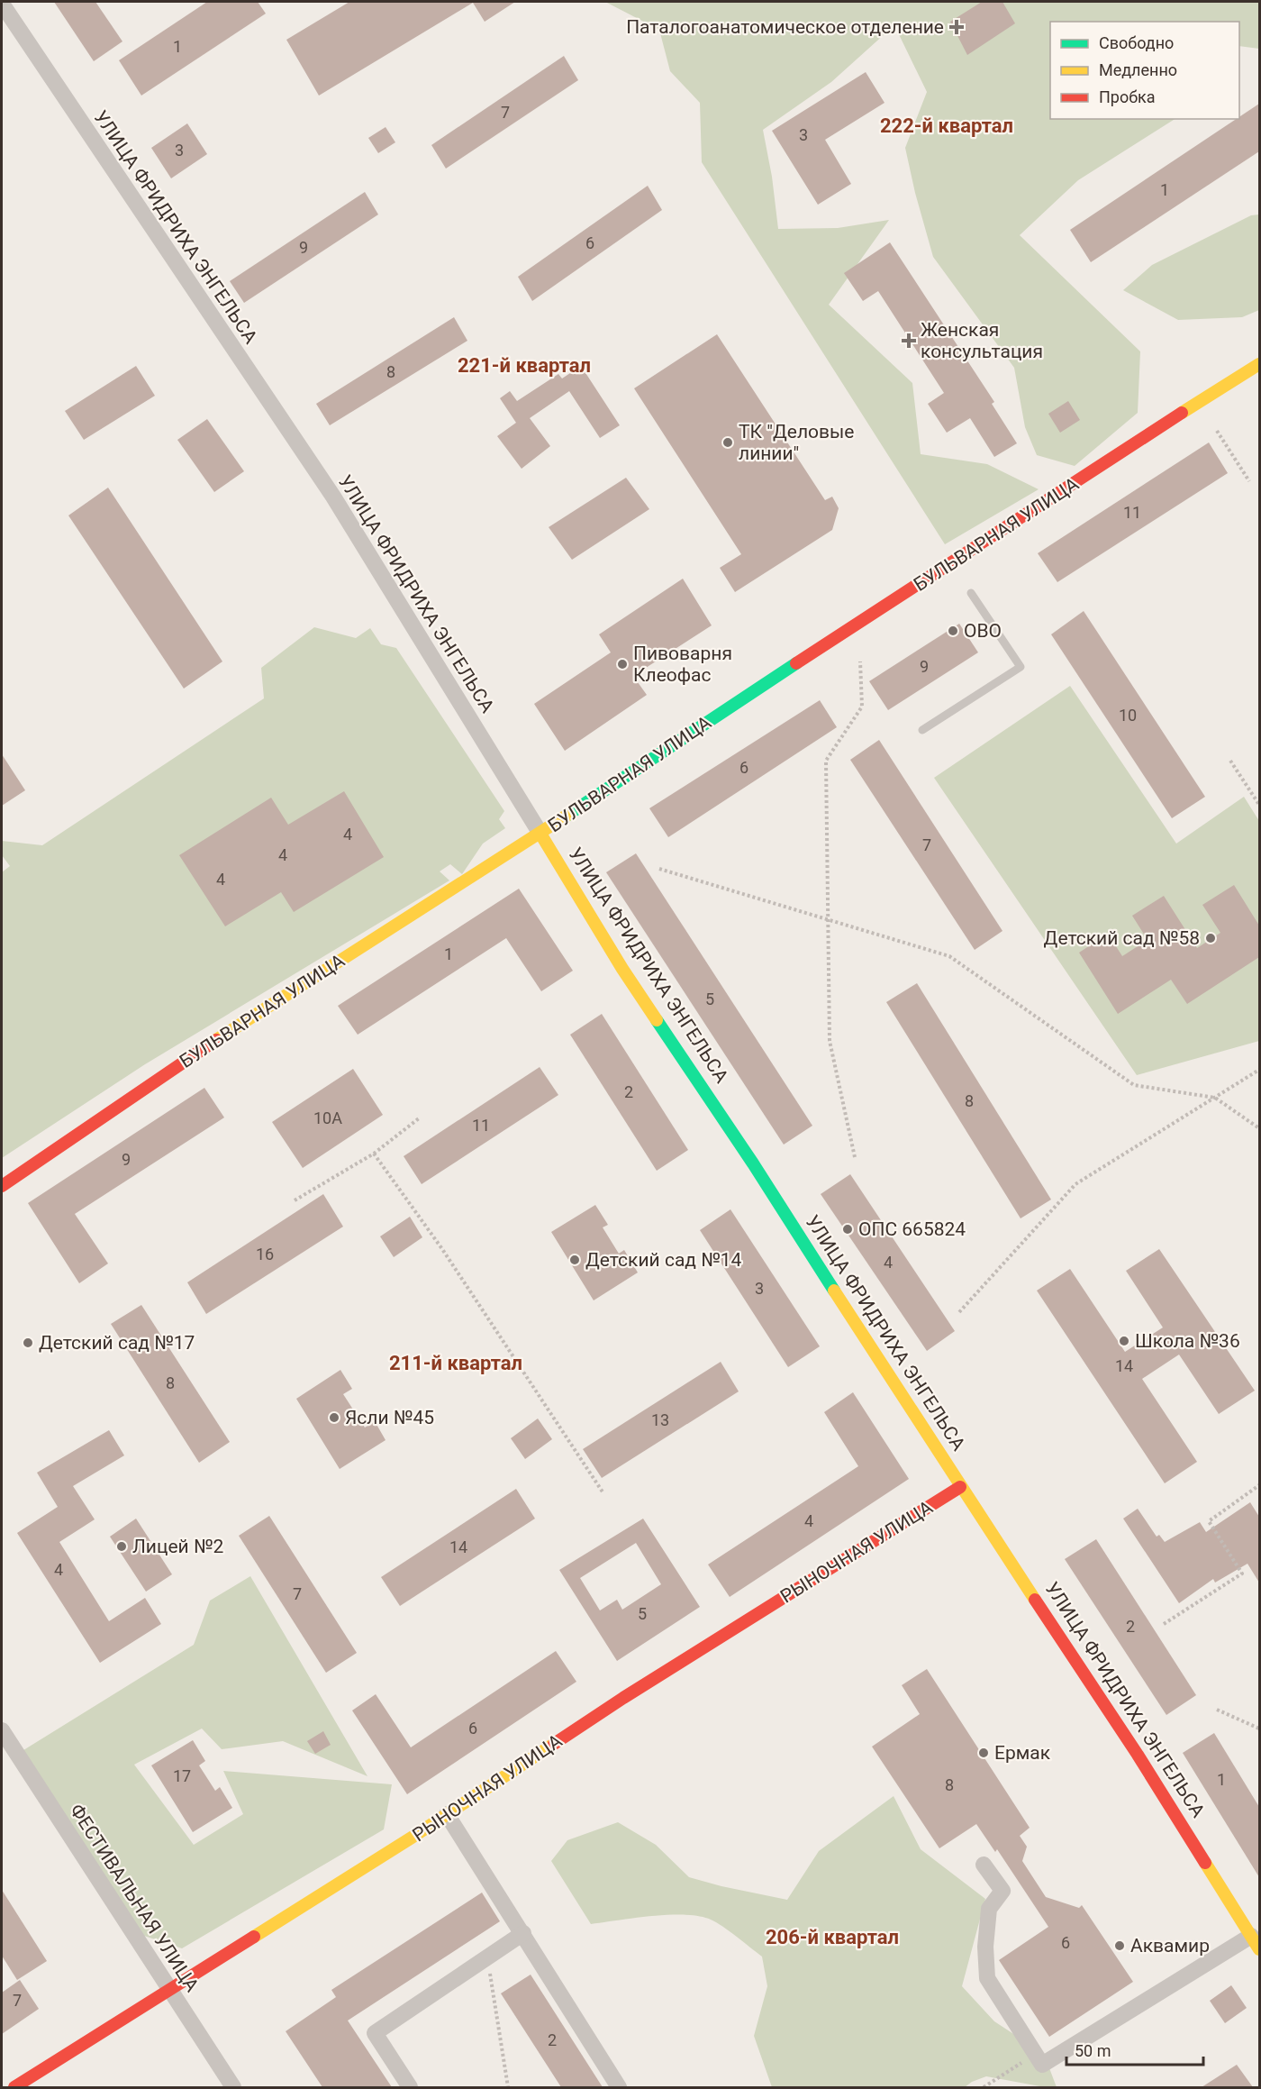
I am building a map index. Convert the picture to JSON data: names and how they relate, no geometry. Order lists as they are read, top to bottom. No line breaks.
{"streets":{"street":["УЛИЦА ФРИДРИХА ЭНГЕЛЬСА","БУЛЬВАРНАЯ УЛИЦА","РЫНОЧНАЯ УЛИЦА","ФЕСТИВАЛЬНАЯ УЛИЦА"]},"crossings":[["УЛИЦА ФРИДРИХА ЭНГЕЛЬСА","БУЛЬВАРНАЯ УЛИЦА"],["УЛИЦА ФРИДРИХА ЭНГЕЛЬСА","РЫНОЧНАЯ УЛИЦА"],["РЫНОЧНАЯ УЛИЦА","ФЕСТИВАЛЬНАЯ УЛИЦА"]],"districts":["222-й квартал","221-й квартал","211-й квартал","206-й квартал"],"places":{"health":["Паталогоанатомическое отделение","Женская консультация"],"other":["ТК \"Деловые линии\"","ОВО","Пивоварня Клеофас","Детский сад №58","ОПС 665824","Детский сад №14","Школа №36","Детский сад №17","Ясли №45","Лицей №2","Ермак","Аквамир"]},"house_numbers":["1","7","3","3","1","6","9","8","11","9","10","6","4","7","4","4","1","5","2","8","10А","11","9","16","4","3","14","8","13","4","14","4","7","5","2","6","17","1","8","6","7","2"],"legend":["Свободно","Медленно","Пробка"],"scale_bar":"50 m"}
